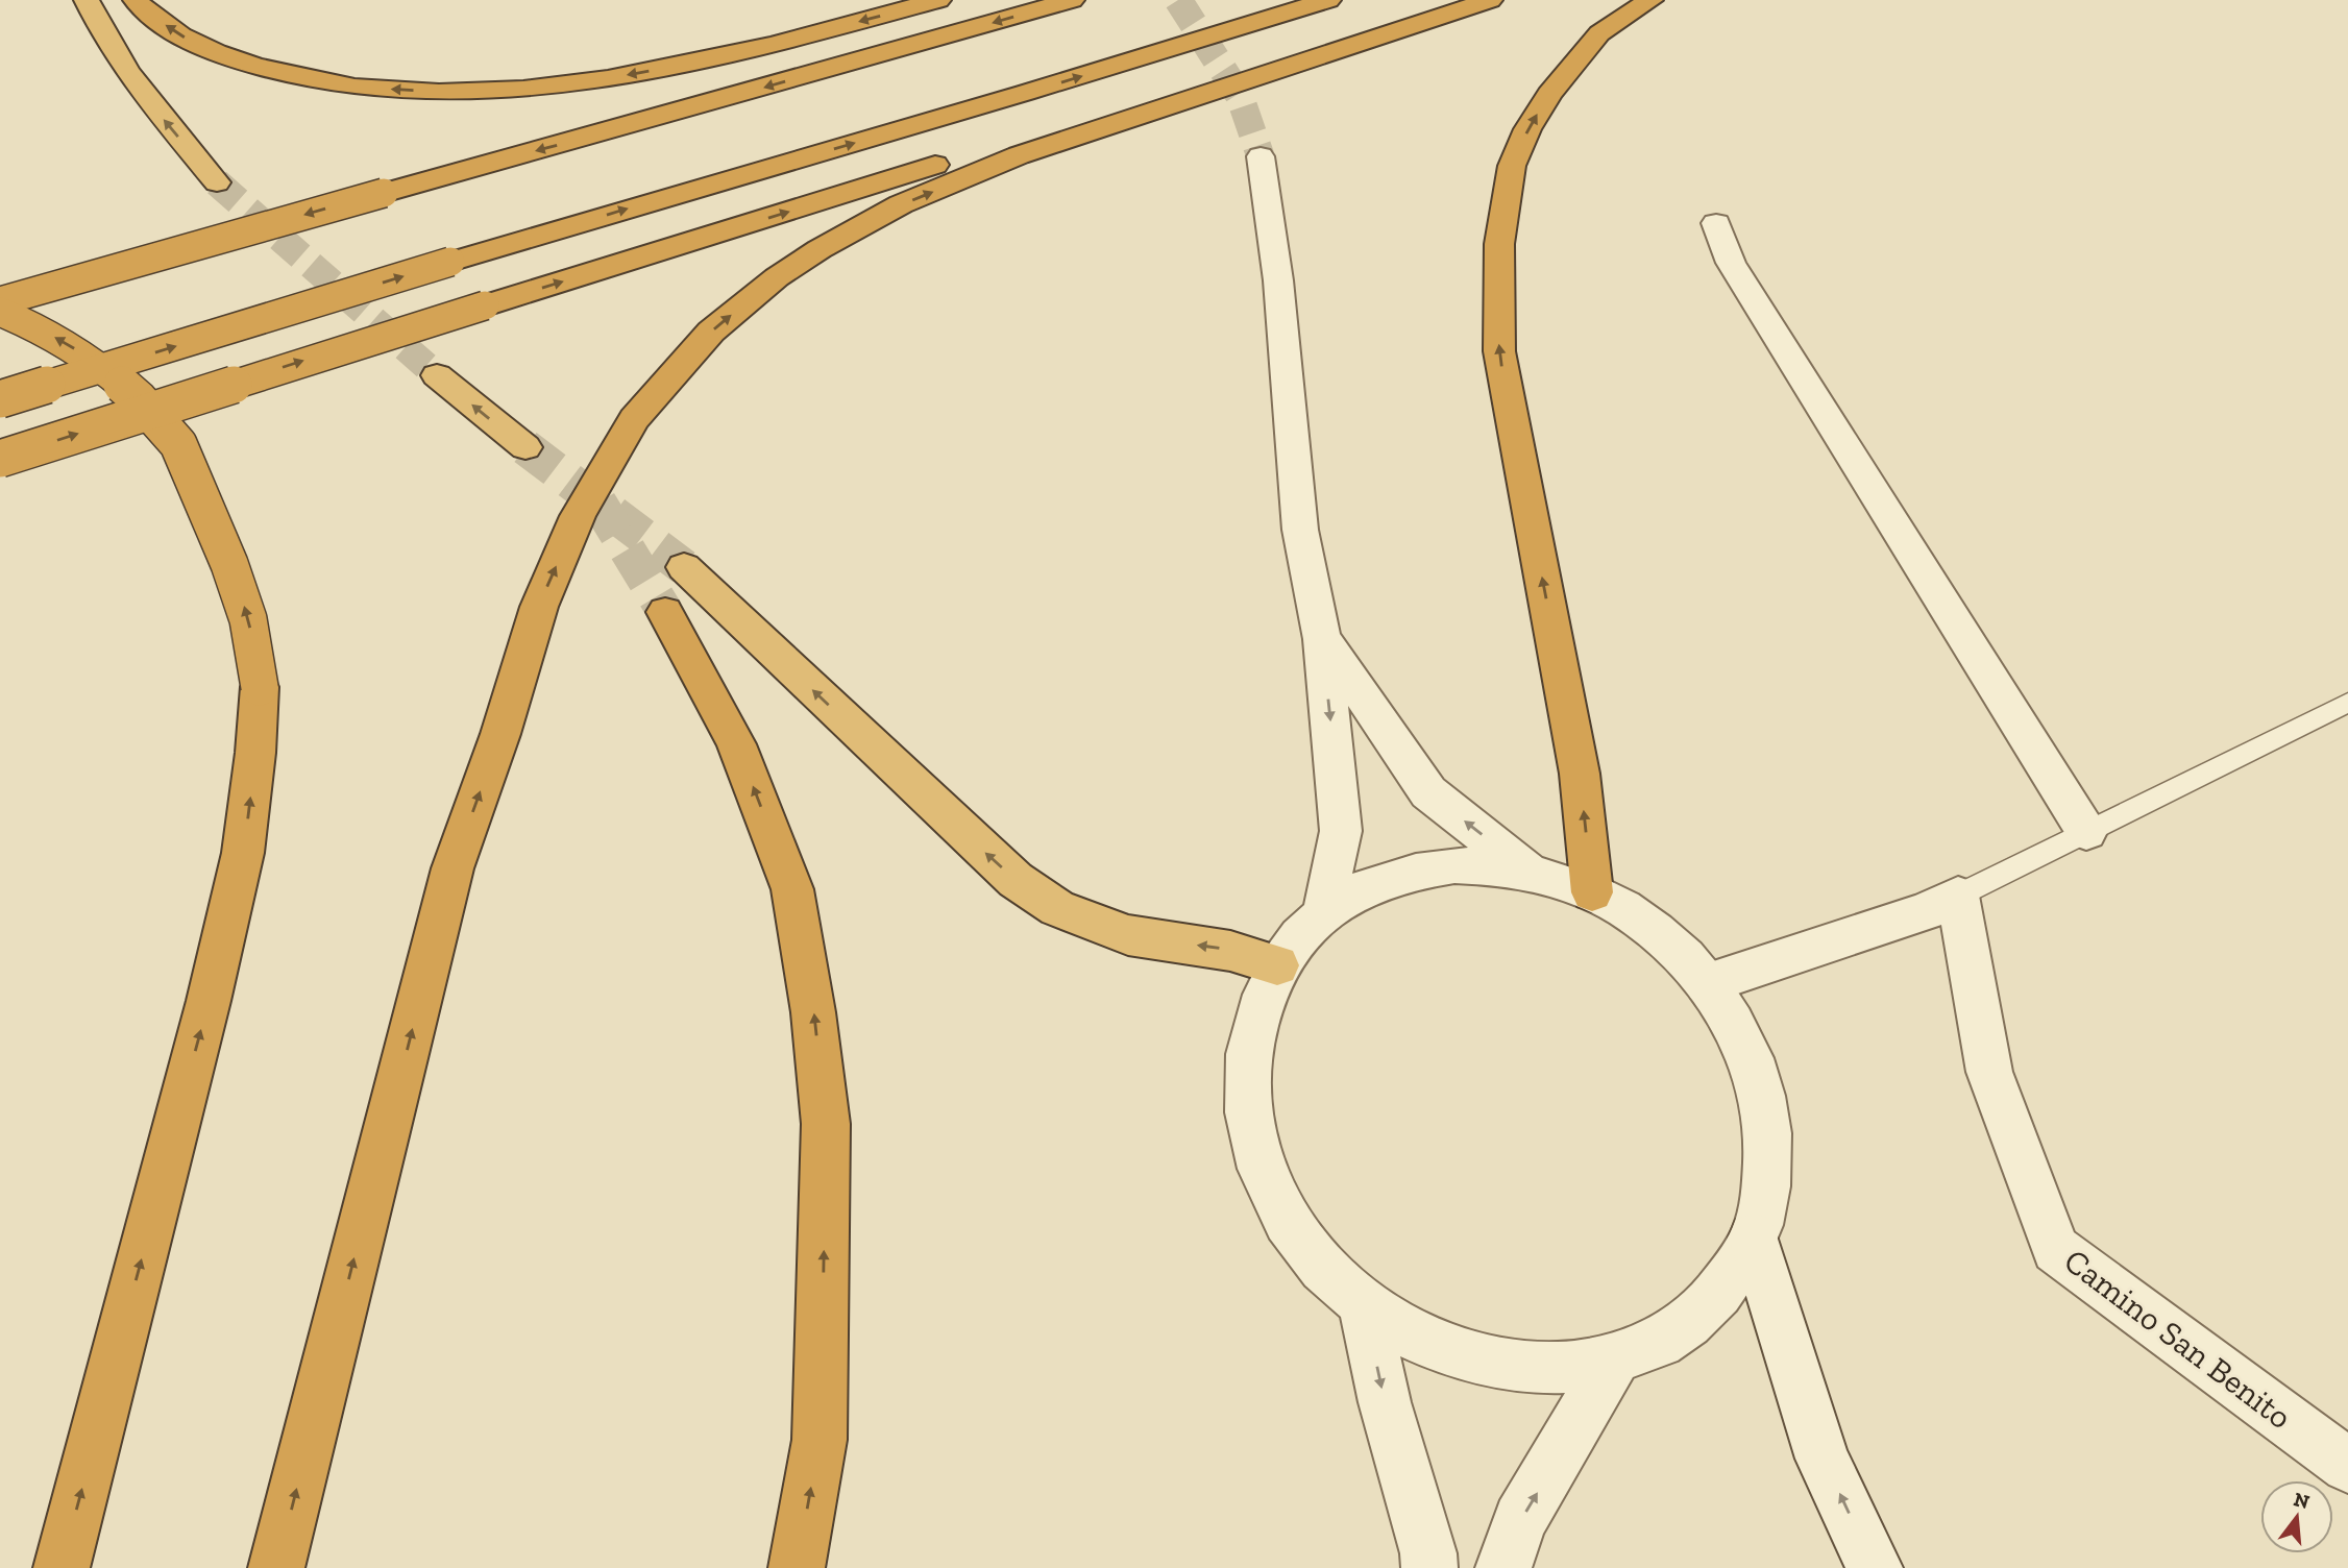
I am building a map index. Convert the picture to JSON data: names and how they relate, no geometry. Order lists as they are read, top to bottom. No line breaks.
{"streets":{"street":["Camino San Benito"]},"north":"top"}
